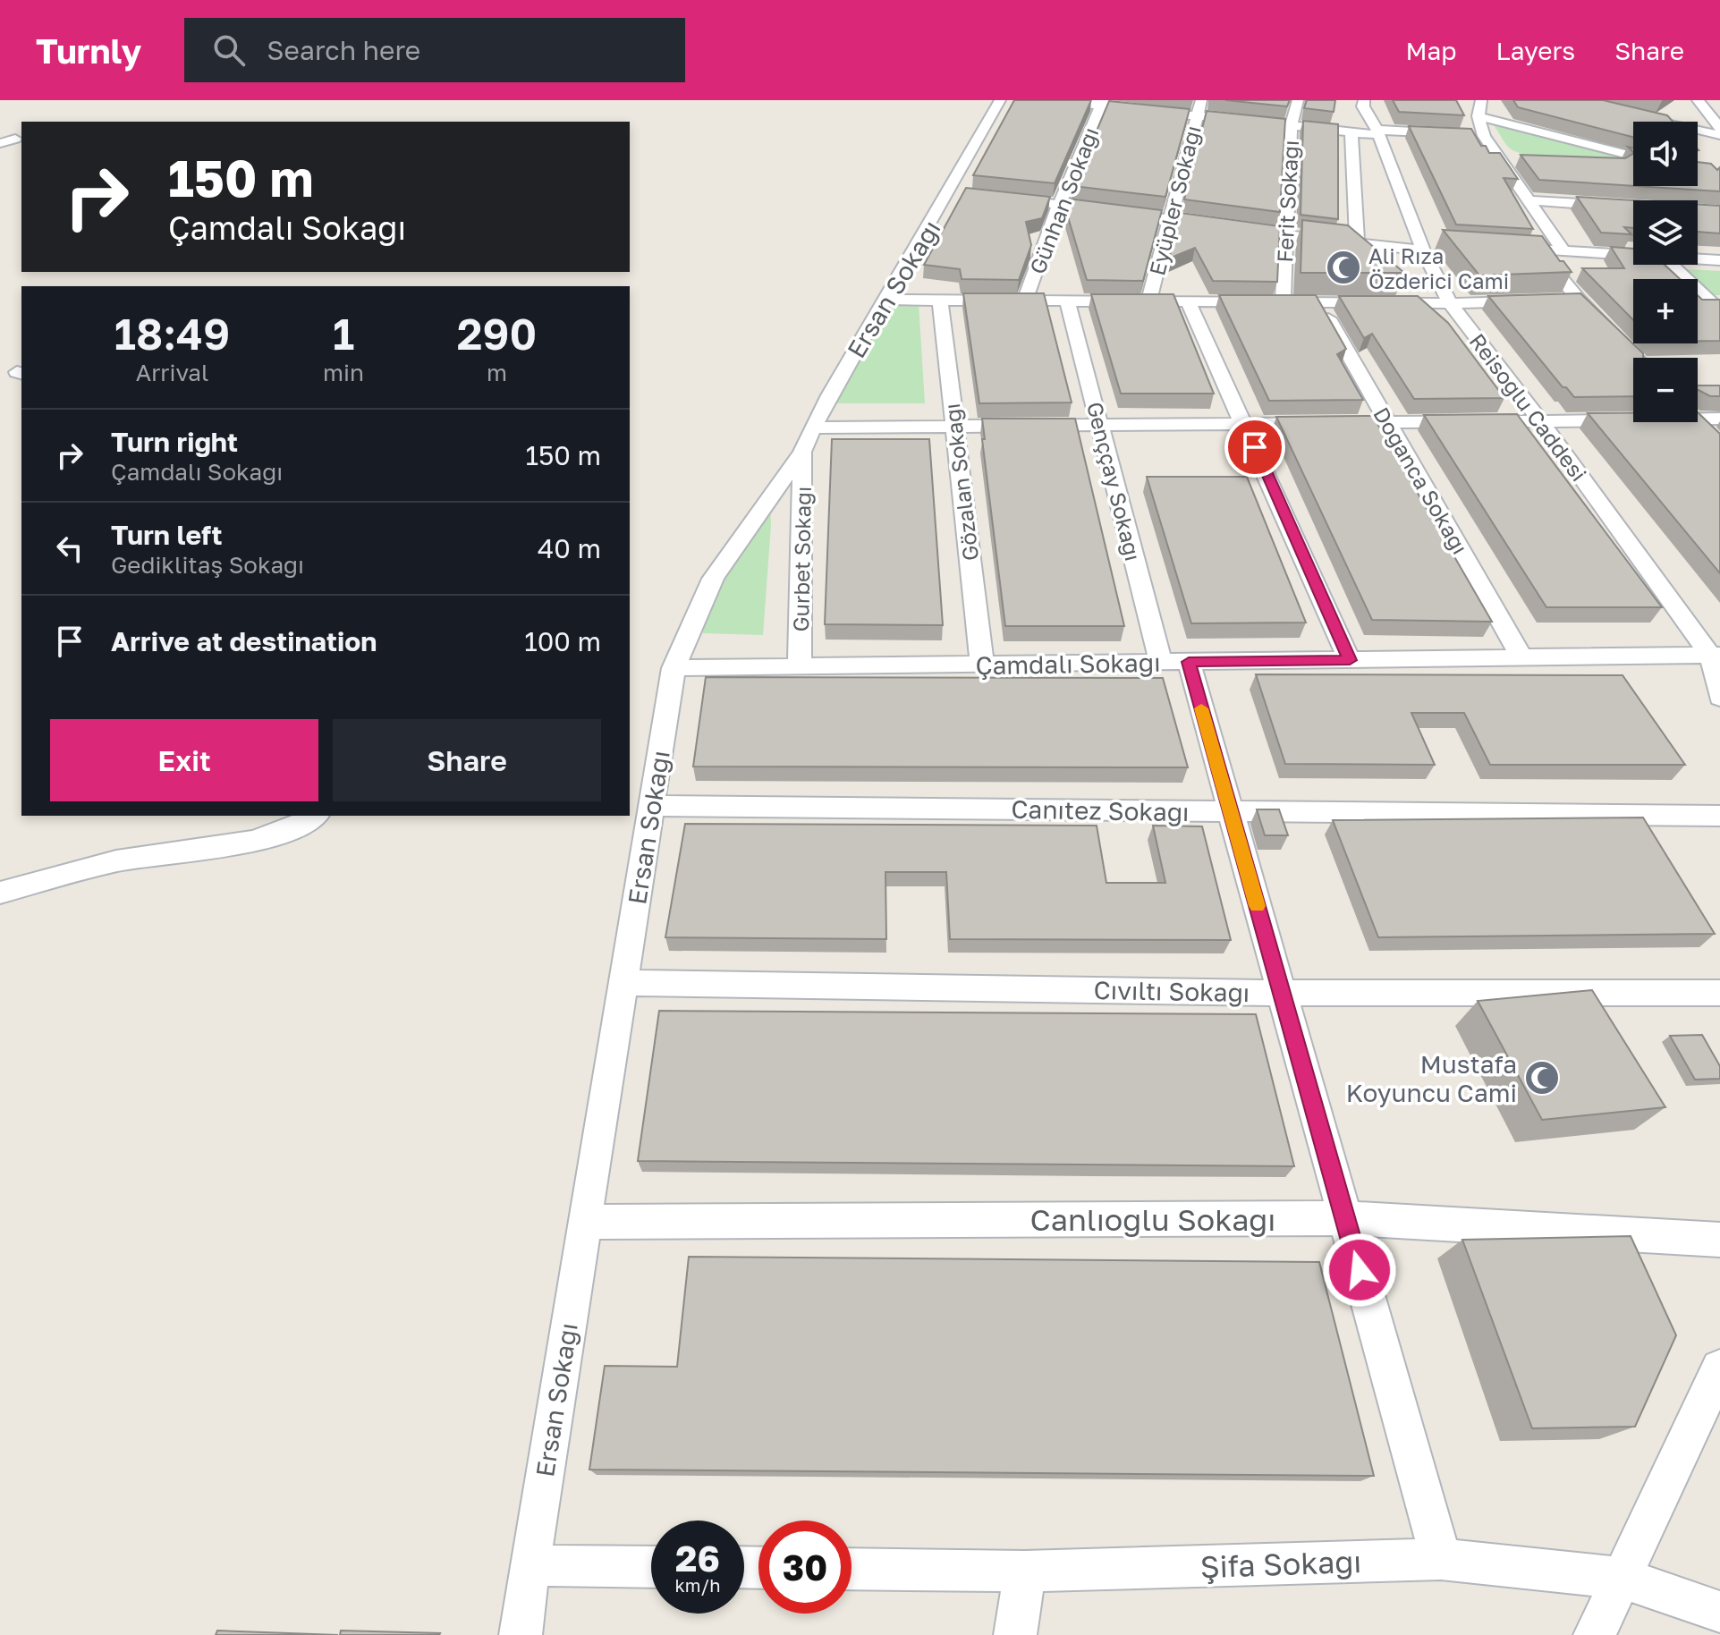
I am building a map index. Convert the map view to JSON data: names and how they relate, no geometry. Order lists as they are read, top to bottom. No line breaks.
{"streets":{"street":["Günhan Sokağı","Eyüpler Sokağı","Ferit Sokağı","Ersan Sokağı","Reisoğlu Caddesi","Doğanca Sokağı","Genççay Sokağı","Gözalan Sokağı","Gurbet Sokağı","Çamdalı Sokağı","Canıtez Sokağı","Cıvıltı Sokağı","Canlıoğlu Sokağı","Şifa Sokağı"]},"crossings":[["Ersan Sokağı","Gurbet Sokağı"],["Ersan Sokağı","Çamdalı Sokağı"],["Ersan Sokağı","Canıtez Sokağı"],["Ersan Sokağı","Cıvıltı Sokağı"],["Ersan Sokağı","Canlıoğlu Sokağı"],["Reisoğlu Caddesi","Çamdalı Sokağı"],["Doğanca Sokağı","Çamdalı Sokağı"],["Genççay Sokağı","Çamdalı Sokağı"],["Genççay Sokağı","Canıtez Sokağı"],["Genççay Sokağı","Cıvıltı Sokağı"],["Genççay Sokağı","Canlıoğlu Sokağı"],["Genççay Sokağı","Şifa Sokağı"],["Gözalan Sokağı","Çamdalı Sokağı"],["Gurbet Sokağı","Çamdalı Sokağı"]],"places":{"mosque":["Ali Rıza Özderici Cami","Mustafa Koyuncu Cami"]},"page":{"header":"Turnly","search":"Search here","nav":["Map","Layers","Share"],"map_buttons":["+","−"],"turn":["150 m","Çamdalı Sokağı"],"eta":["18:49","Arrival","1","min","290","m"],"list":[{"name":"Turn right","note":"Çamdalı Sokağı","value":"150 m"},{"name":"Turn left","note":"Gediklitaş Sokağı","value":"40 m"},{"name":"Arrive at destination","value":"100 m"}],"buttons":["Exit","Share"],"speed":"26 km/h","limit":"30"}}
